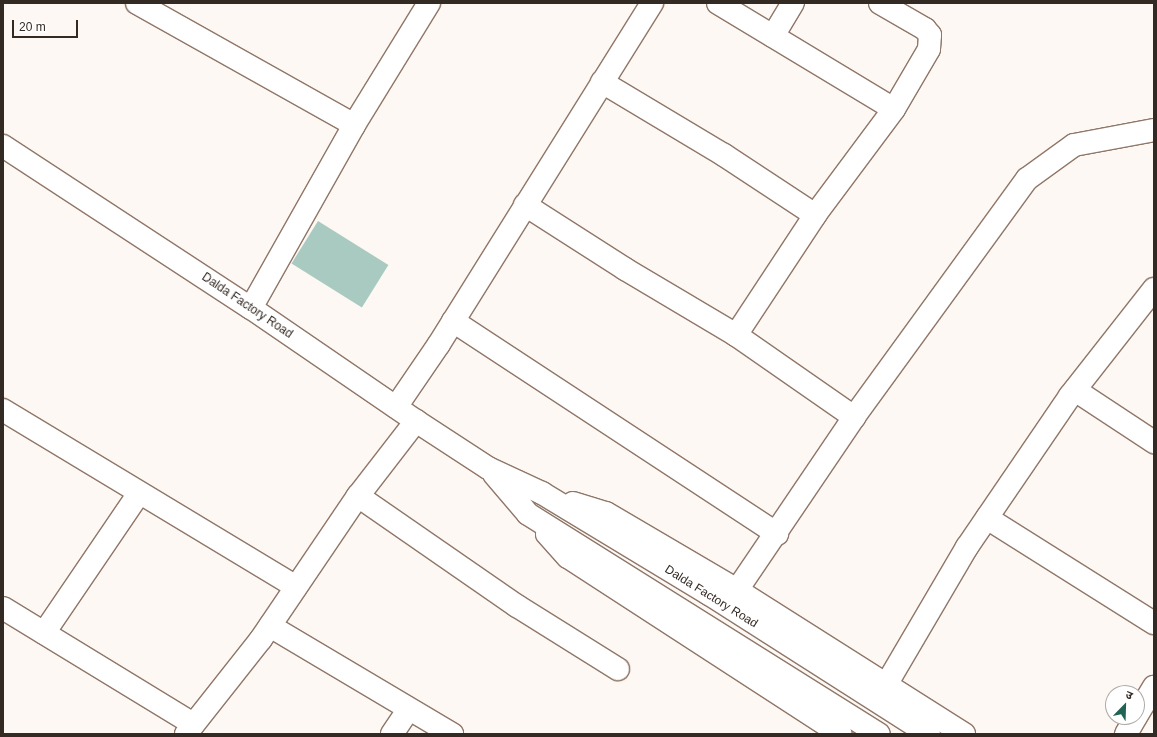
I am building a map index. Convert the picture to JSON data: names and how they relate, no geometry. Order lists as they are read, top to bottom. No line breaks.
{"streets":{"street":["Dalda Factory Road"]},"scale_bar":"20 m","north":"top right"}
